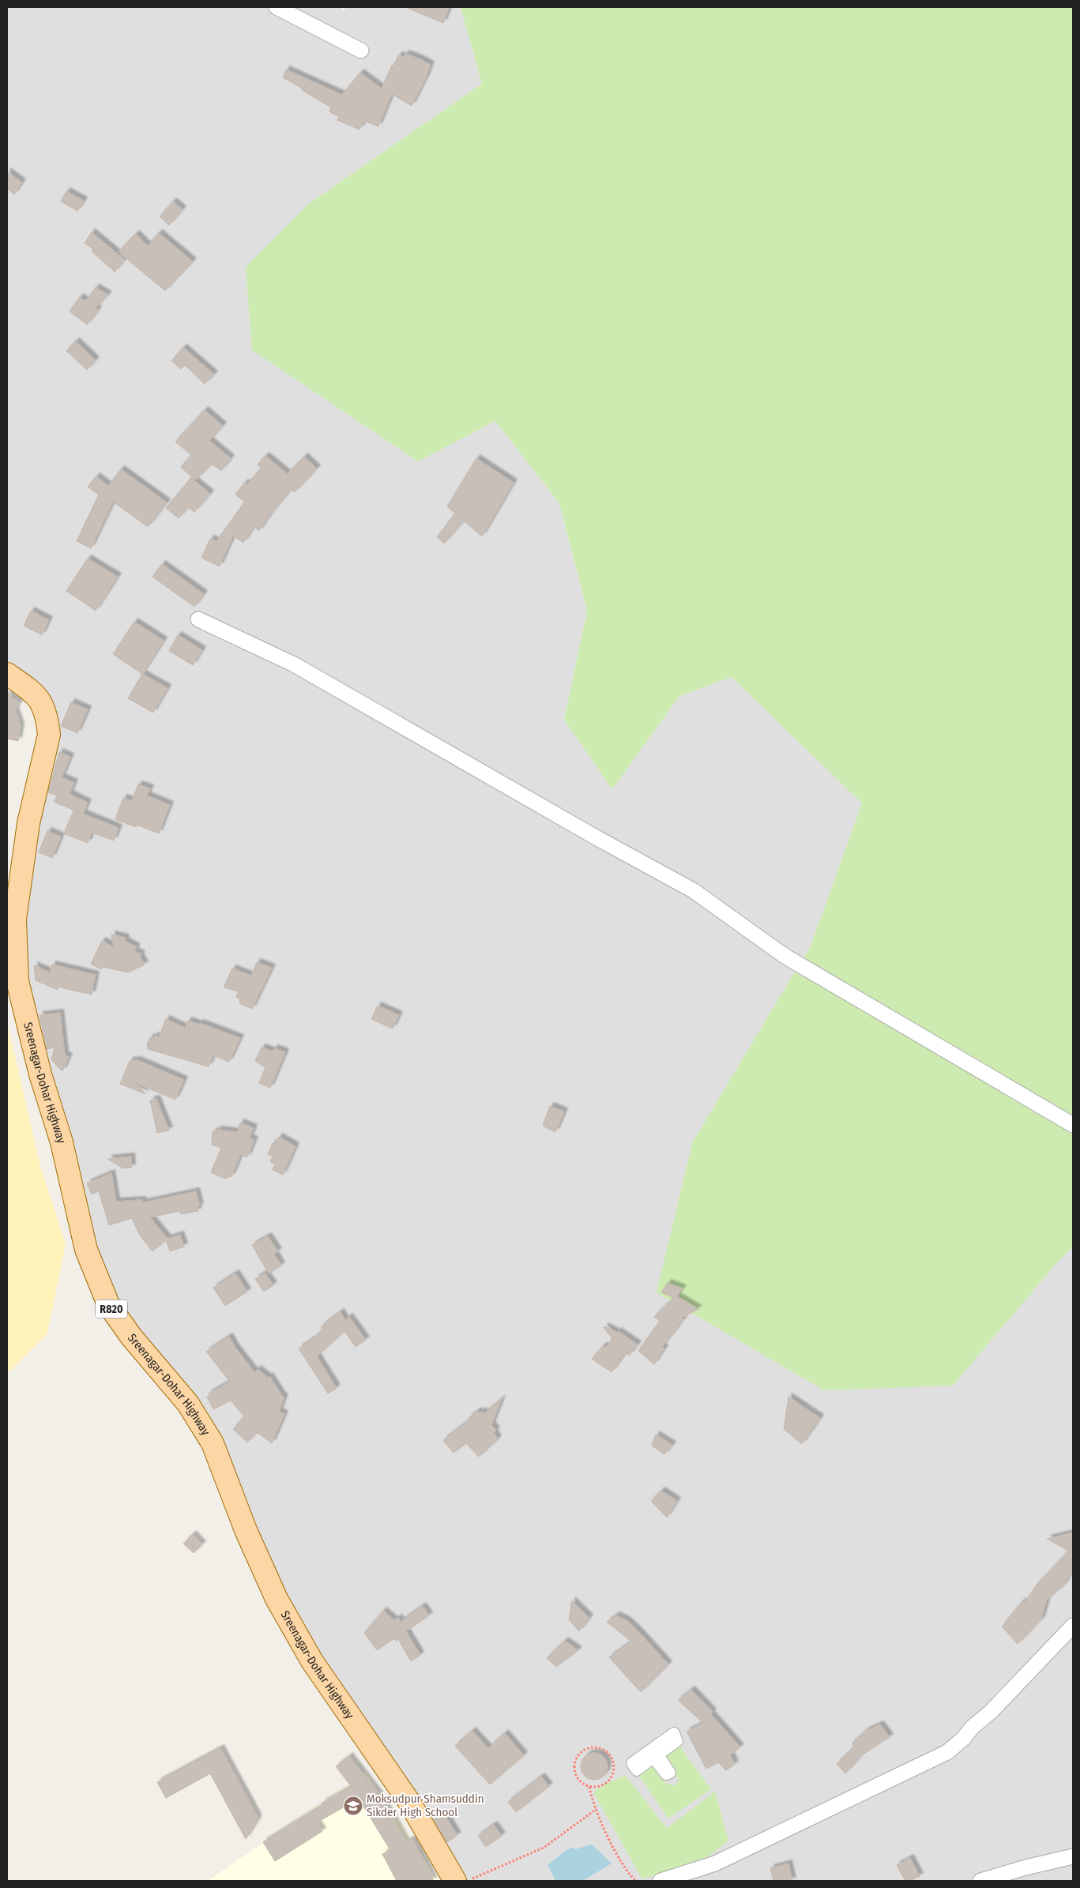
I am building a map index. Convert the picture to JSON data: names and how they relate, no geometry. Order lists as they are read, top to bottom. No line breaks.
{"streets":{"main road":["Sreenagar-Dohar Highway","R820"]},"places":{"school or university":["Moksudpur Shamsuddin Sikder High School"]}}
